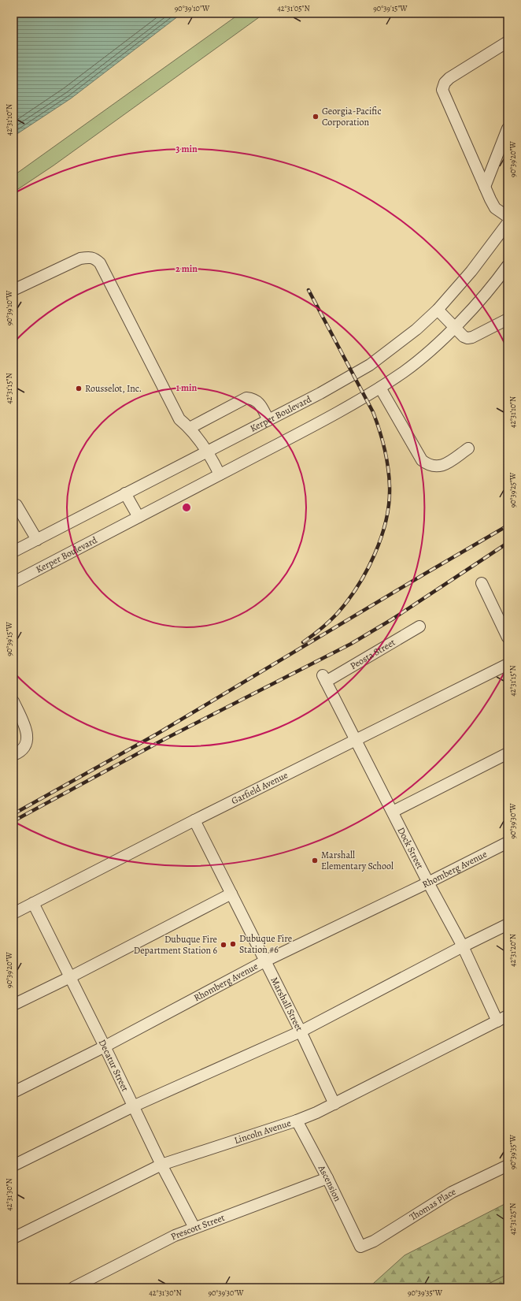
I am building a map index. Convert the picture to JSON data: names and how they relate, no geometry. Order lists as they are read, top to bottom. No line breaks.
{"streets":{"street":["Kerper Boulevard","Peosta Street","Garfield Avenue","Dock Street","Rhomberg Avenue","Marshall Street","Decatur Street","Lincoln Avenue","Ascension","Thomas Place","Prescott Street"]},"crossings":[["Peosta Street","Dock Street"],["Garfield Avenue","Dock Street"],["Garfield Avenue","Marshall Street"],["Garfield Avenue","Decatur Street"],["Dock Street","Rhomberg Avenue"],["Dock Street","Lincoln Avenue"],["Rhomberg Avenue","Marshall Street"],["Rhomberg Avenue","Decatur Street"],["Marshall Street","Lincoln Avenue"],["Decatur Street","Lincoln Avenue"],["Decatur Street","Prescott Street"],["Lincoln Avenue","Ascension"],["Ascension","Thomas Place"],["Ascension","Prescott Street"]],"places":["Georgia-Pacific Corporation","Rousselot, Inc.","Marshall Elementary School","Dubuque Fire Station #6","Dubuque Fire Department Station 6"],"coordinates":["90°39'10\"W","42°31'05\"N","90°39'15\"W","42°31'10\"N","90°39'20\"W","42°31'15\"N","90°39'25\"W","90°39'30\"W","42°31'20\"N","90°39'35\"W","42°31'30\"N","42°31'25\"N"],"rings":["3 min","2 min","1 min"]}
